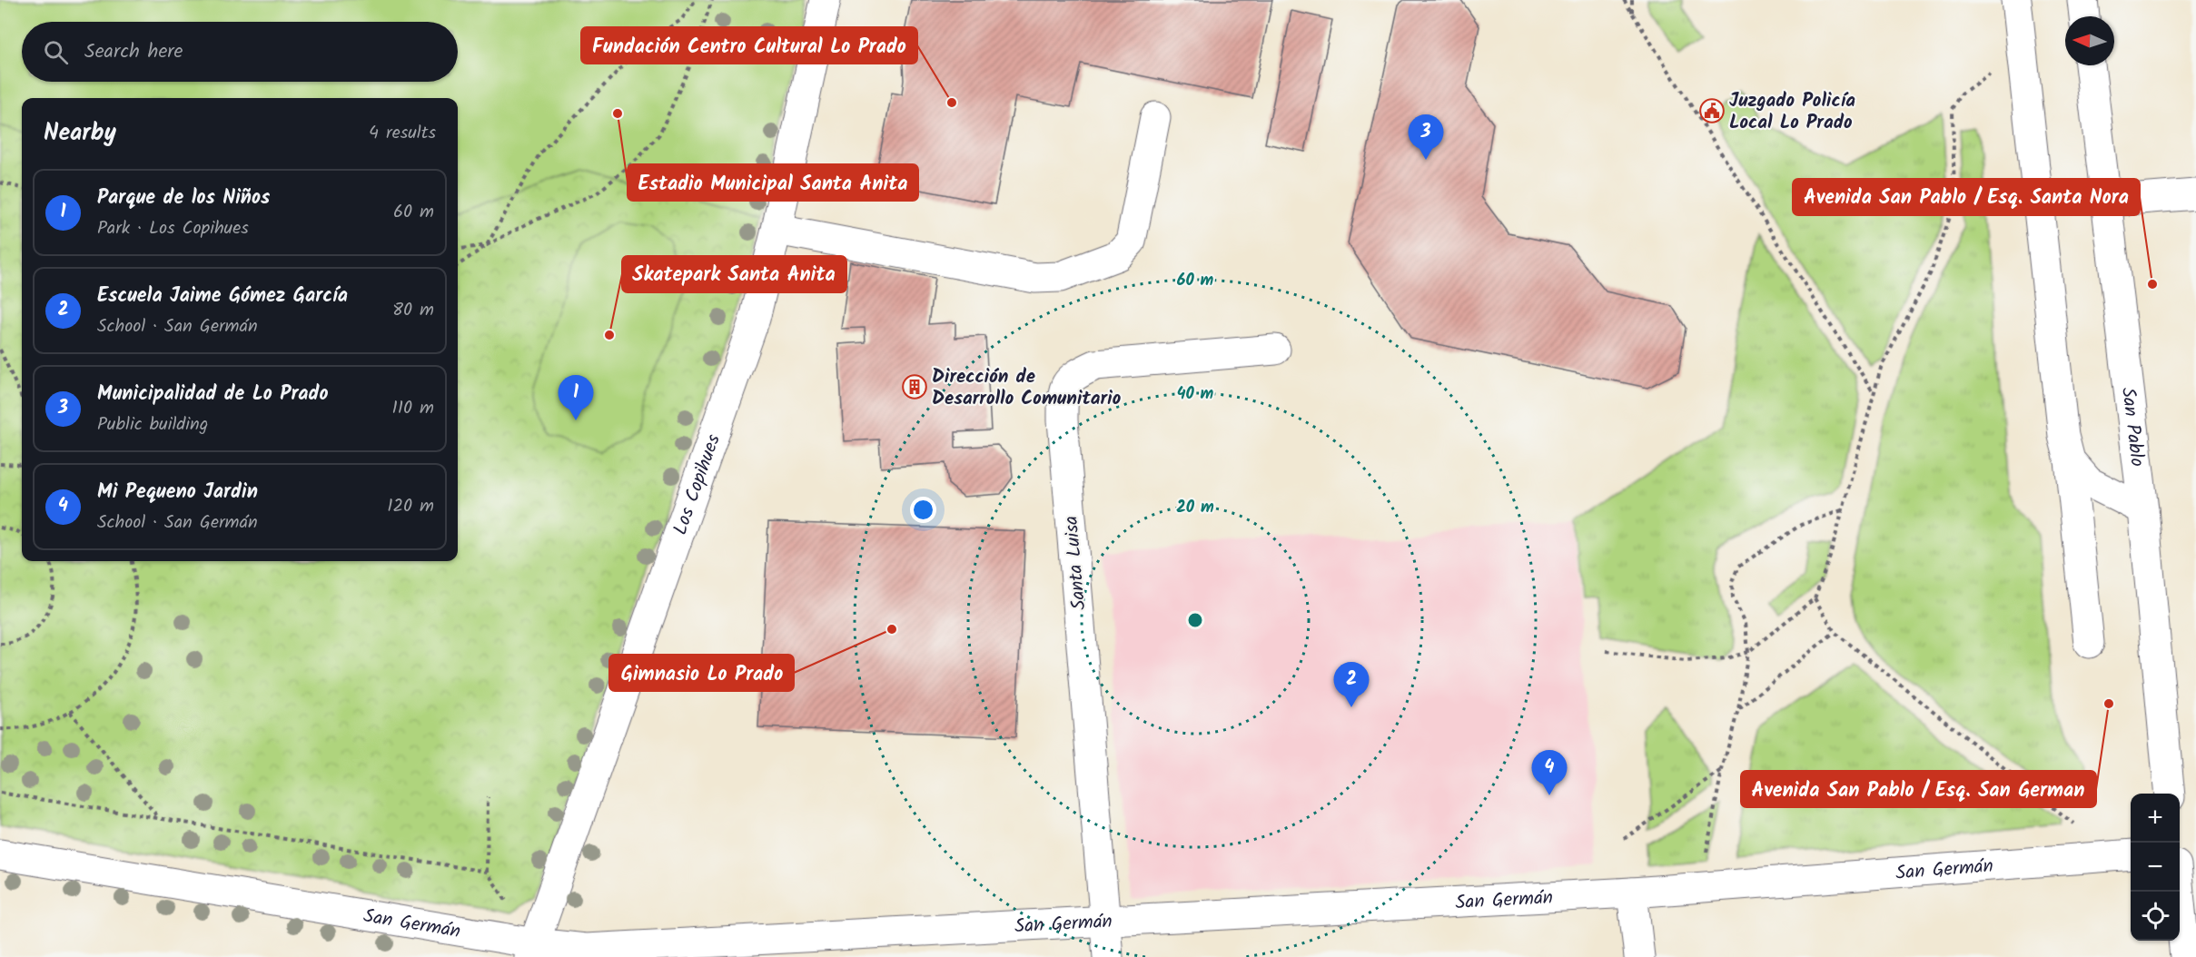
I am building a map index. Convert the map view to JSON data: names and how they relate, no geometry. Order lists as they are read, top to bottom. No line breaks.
{"streets":{"street":["San Pablo","Los Copihues","Santa Luisa","San Germán"]},"crossings":[["Los Copihues","San Germán"],["Santa Luisa","San Germán"]],"places":{"other":["Fundación Centro Cultural Lo Prado","Estadio Municipal Santa Anita","Avenida San Pablo / Esq. Santa Nora","Skatepark Santa Anita","Gimnasio Lo Prado","Avenida San Pablo / Esq. San German"],"public building":["Juzgado Policía Local Lo Prado"],"building":["Dirección de Desarrollo Comunitario"]},"north":"left","page":{"search":"Search here","heading":["Nearby","4 results"],"pins":["3","1","2","4"],"list":[{"mark":"1","name":"Parque de los Niños","note":"Park · Los Copihues","value":"60 m"},{"mark":"2","name":"Escuela Jaime Gómez García","note":"School · San Germán","value":"80 m"},{"mark":"3","name":"Municipalidad de Lo Prado","note":"Public building","value":"110 m"},{"mark":"4","name":"Mi Pequeno Jardin","note":"School · San Germán","value":"120 m"}],"map_buttons":["+","−"]},"rings":["60 m","40 m","20 m"]}
